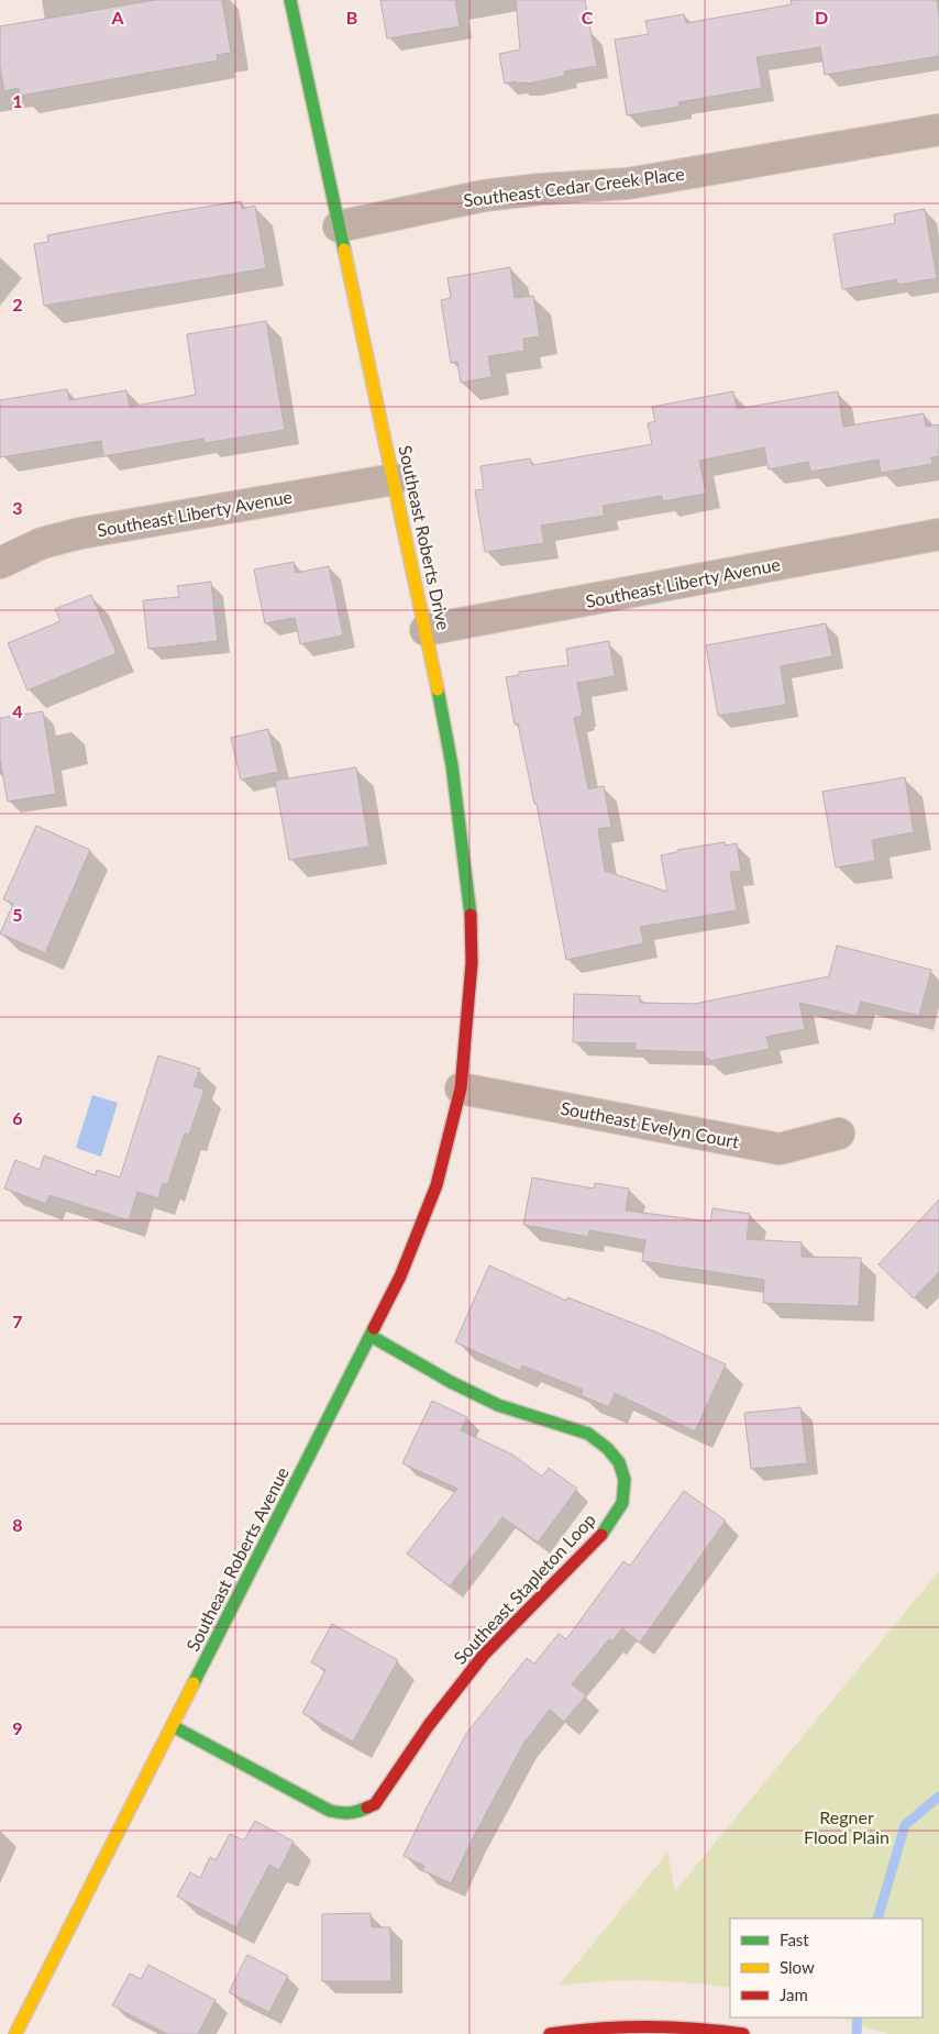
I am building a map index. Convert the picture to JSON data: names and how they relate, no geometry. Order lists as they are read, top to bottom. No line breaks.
{"streets":{"street":["Southeast Cedar Creek Place","Southeast Liberty Avenue","Southeast Roberts Drive","Southeast Evelyn Court","Southeast Roberts Avenue","Southeast Stapleton Loop"]},"crossings":[["Southeast Cedar Creek Place","Southeast Roberts Drive"],["Southeast Liberty Avenue","Southeast Roberts Drive"],["Southeast Roberts Drive","Southeast Evelyn Court"],["Southeast Roberts Drive","Southeast Roberts Avenue"],["Southeast Evelyn Court","Southeast Roberts Avenue"],["Southeast Roberts Avenue","Southeast Stapleton Loop"]],"parks":["Regner Flood Plain"],"legend":["Fast","Slow","Jam"],"grid":{"columns":["A","B","C","D"],"rows":["1","2","3","4","5","6","7","8","9"]}}
